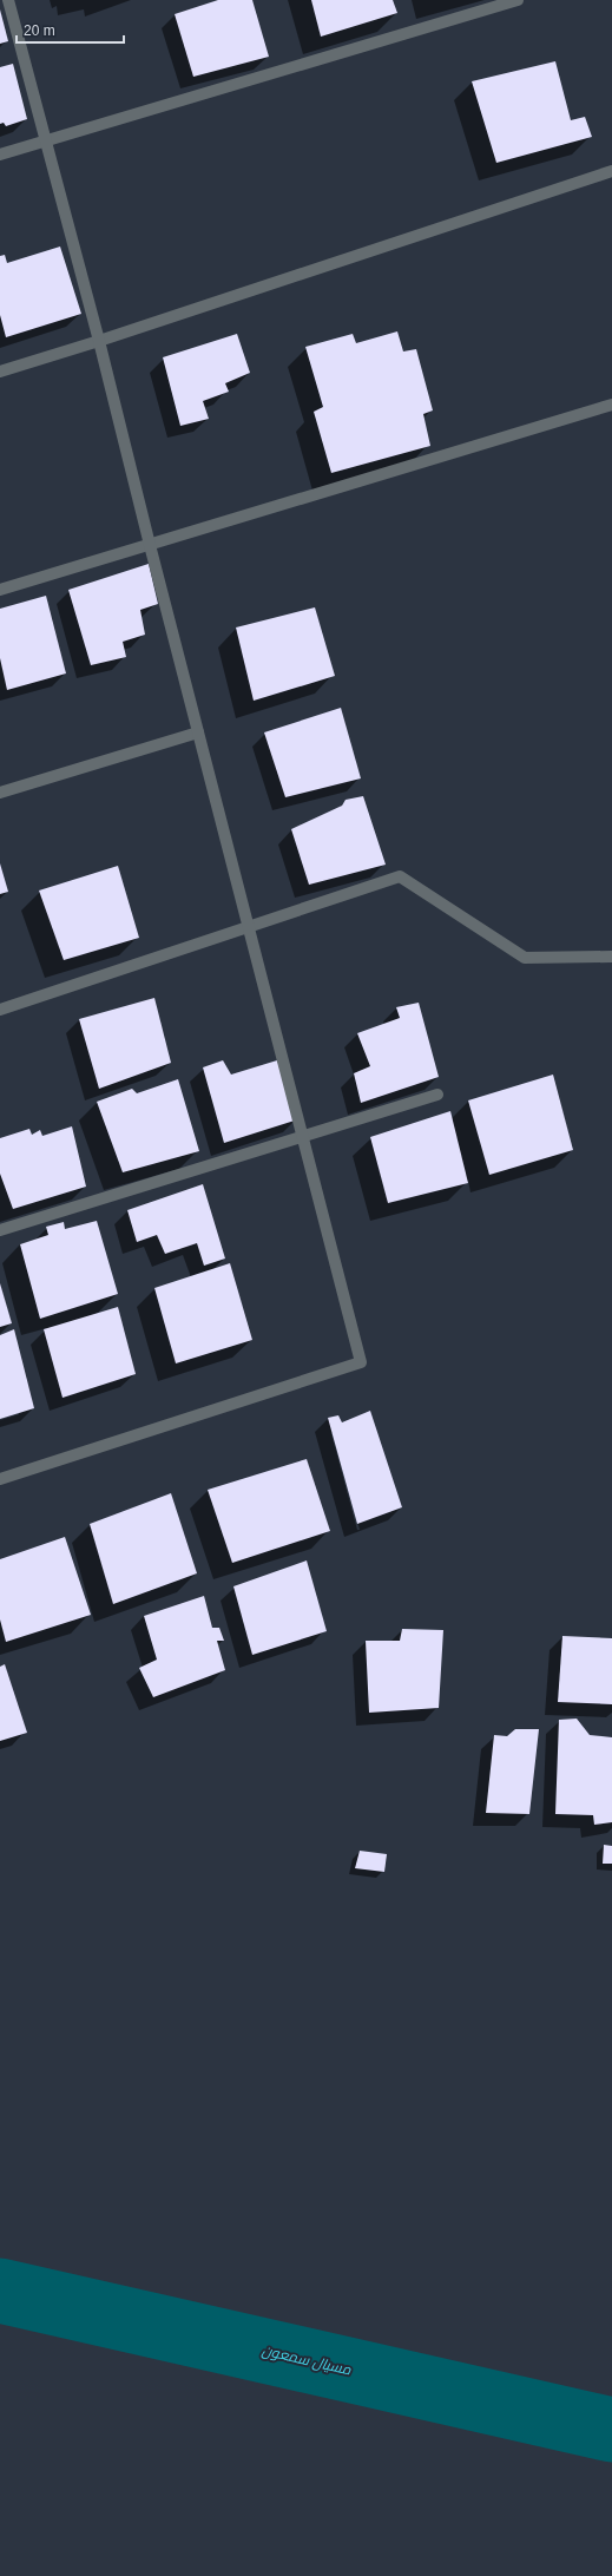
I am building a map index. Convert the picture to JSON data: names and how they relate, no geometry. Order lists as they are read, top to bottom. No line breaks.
{"water":["مسيال سمعون"],"scale_bar":"20 m"}
